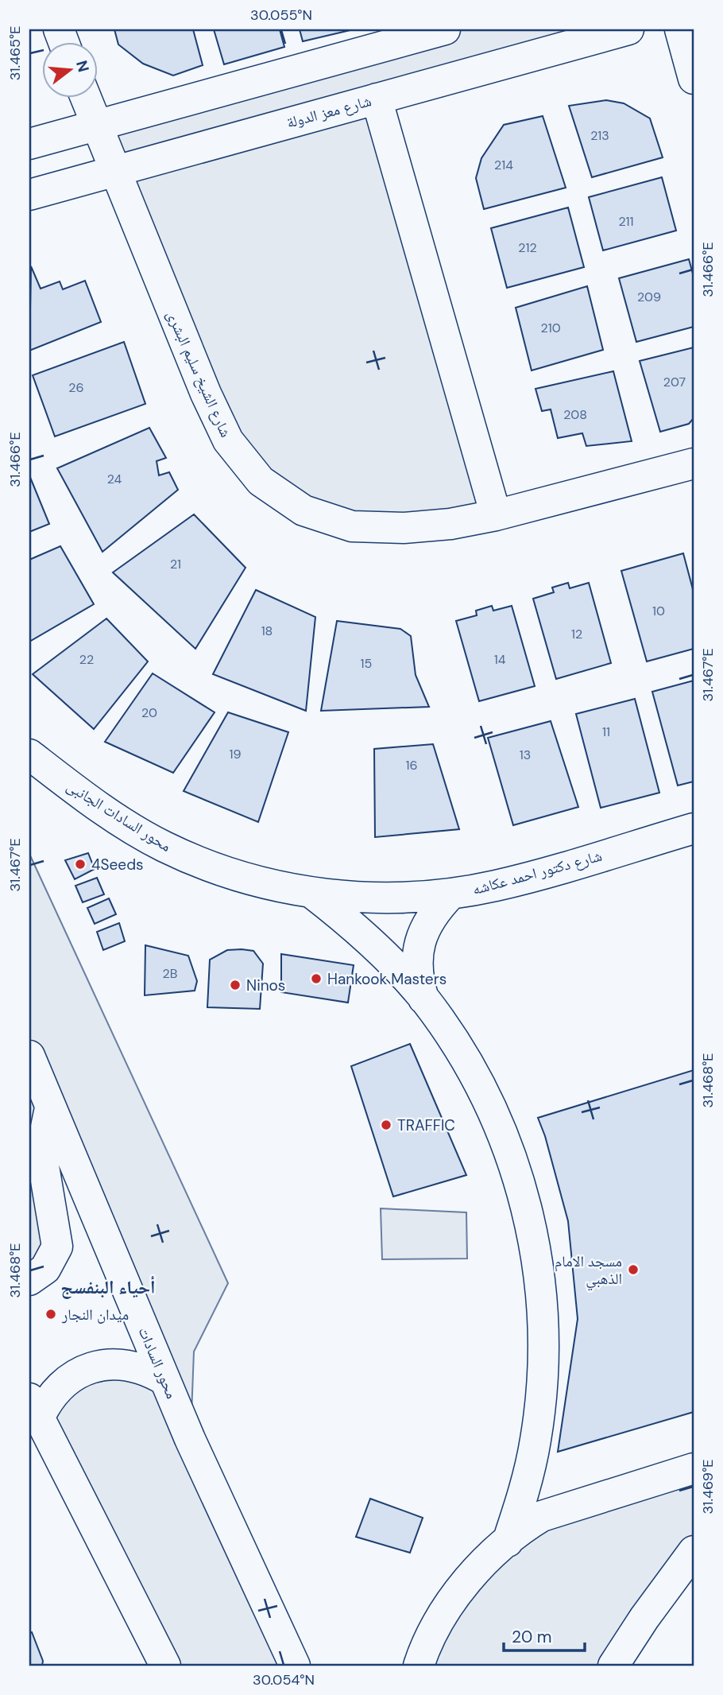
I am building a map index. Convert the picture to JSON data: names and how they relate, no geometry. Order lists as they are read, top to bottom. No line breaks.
{"streets":{"street":["شارع معز الدولة","شارع الشيخ سليم البشرى","محور السادات الجانبى","شارع دكتور احمد عكاشه","محور السادات"]},"crossings":[["شارع معز الدولة","شارع الشيخ سليم البشرى"],["محور السادات الجانبى","شارع دكتور احمد عكاشه"]],"districts":["أحياء البنفسج"],"places":["4Seeds","Hankook Masters","Ninos","TRAFFIC","مسجد الامام الذهبي","ميدان النجار"],"house_numbers":["213","214","211","212","209","210","207","26","208","24","21","10","18","12","22","14","15","20","11","19","13","16","2B"],"scale_bar":"20 m","north":"right","coordinates":["30.055°N","31.465°E","31.466°E","31.467°E","31.468°E","31.469°E","30.054°N"]}
